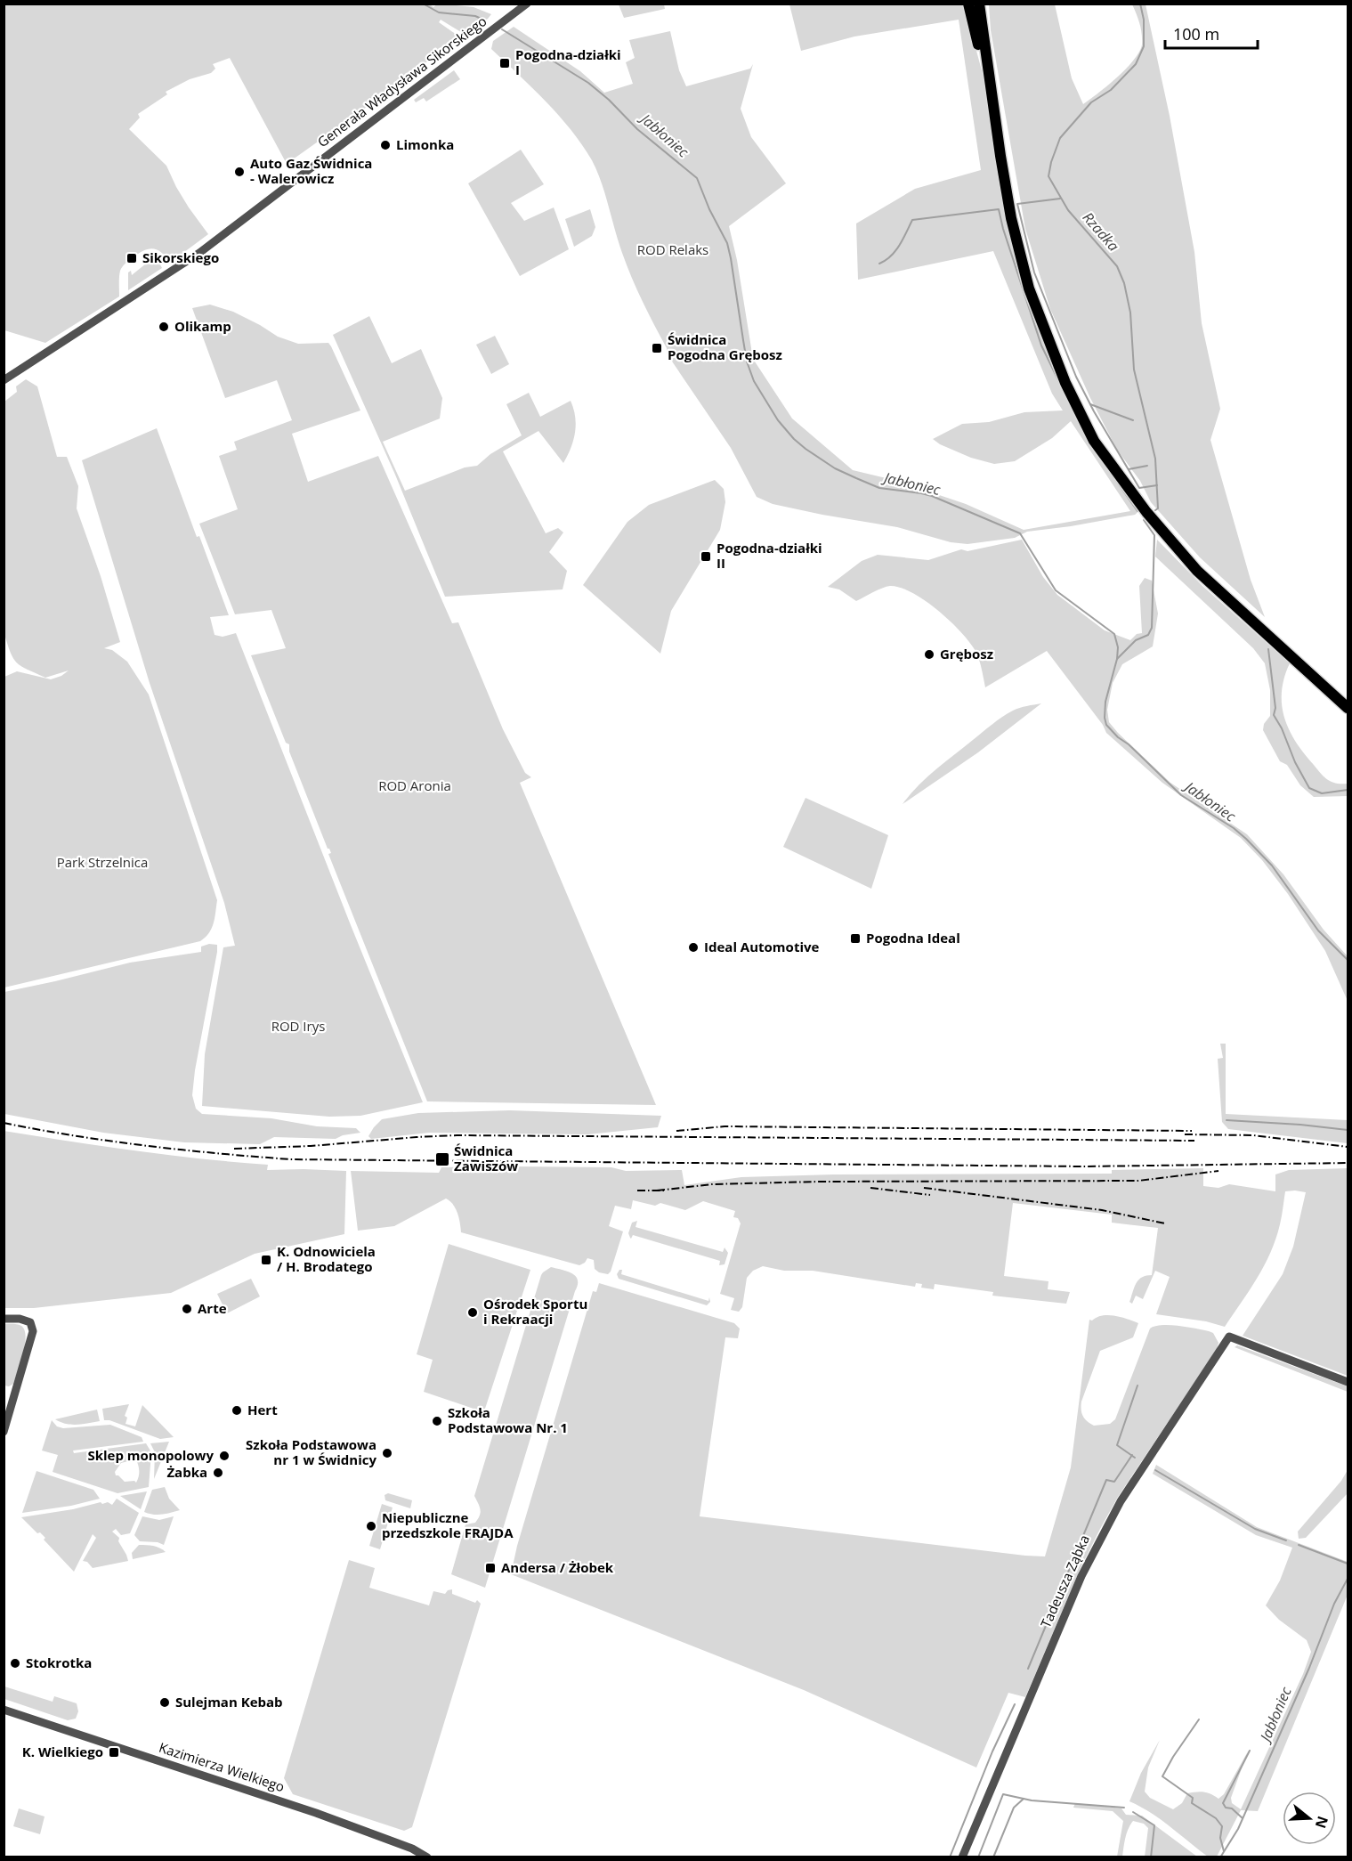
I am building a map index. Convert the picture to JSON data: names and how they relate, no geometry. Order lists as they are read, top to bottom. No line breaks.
{"streets":{"street":["Generała Władysława Sikorskiego","Tadeusza Ząbka","Kazimierza Wielkiego"]},"water":["Jabłoniec","Rzadka"],"parks":["ROD Relaks","ROD Aronia","Park Strzelnica","ROD Irys"],"places":{"transit":["Pogodna-działki I","Sikorskiego","Świdnica Pogodna Grębosz","Pogodna-działki II","Pogodna Ideal","Świdnica Zawiszów","K. Odnowiciela / H. Brodatego","Andersa / Żłobek","K. Wielkiego"],"other":["Limonka","Auto Gaz Świdnica - Walerowicz","Olikamp","Grębosz","Ideal Automotive","Arte","Ośrodek Sportu i Rekraacji","Hert","Szkoła Podstawowa Nr. 1","Szkoła Podstawowa nr 1 w Świdnicy","Sklep monopolowy","Żabka","Niepubliczne przedszkole FRAJDA","Stokrotka","Sulejman Kebab"]},"scale_bar":"100 m","north":"right"}
